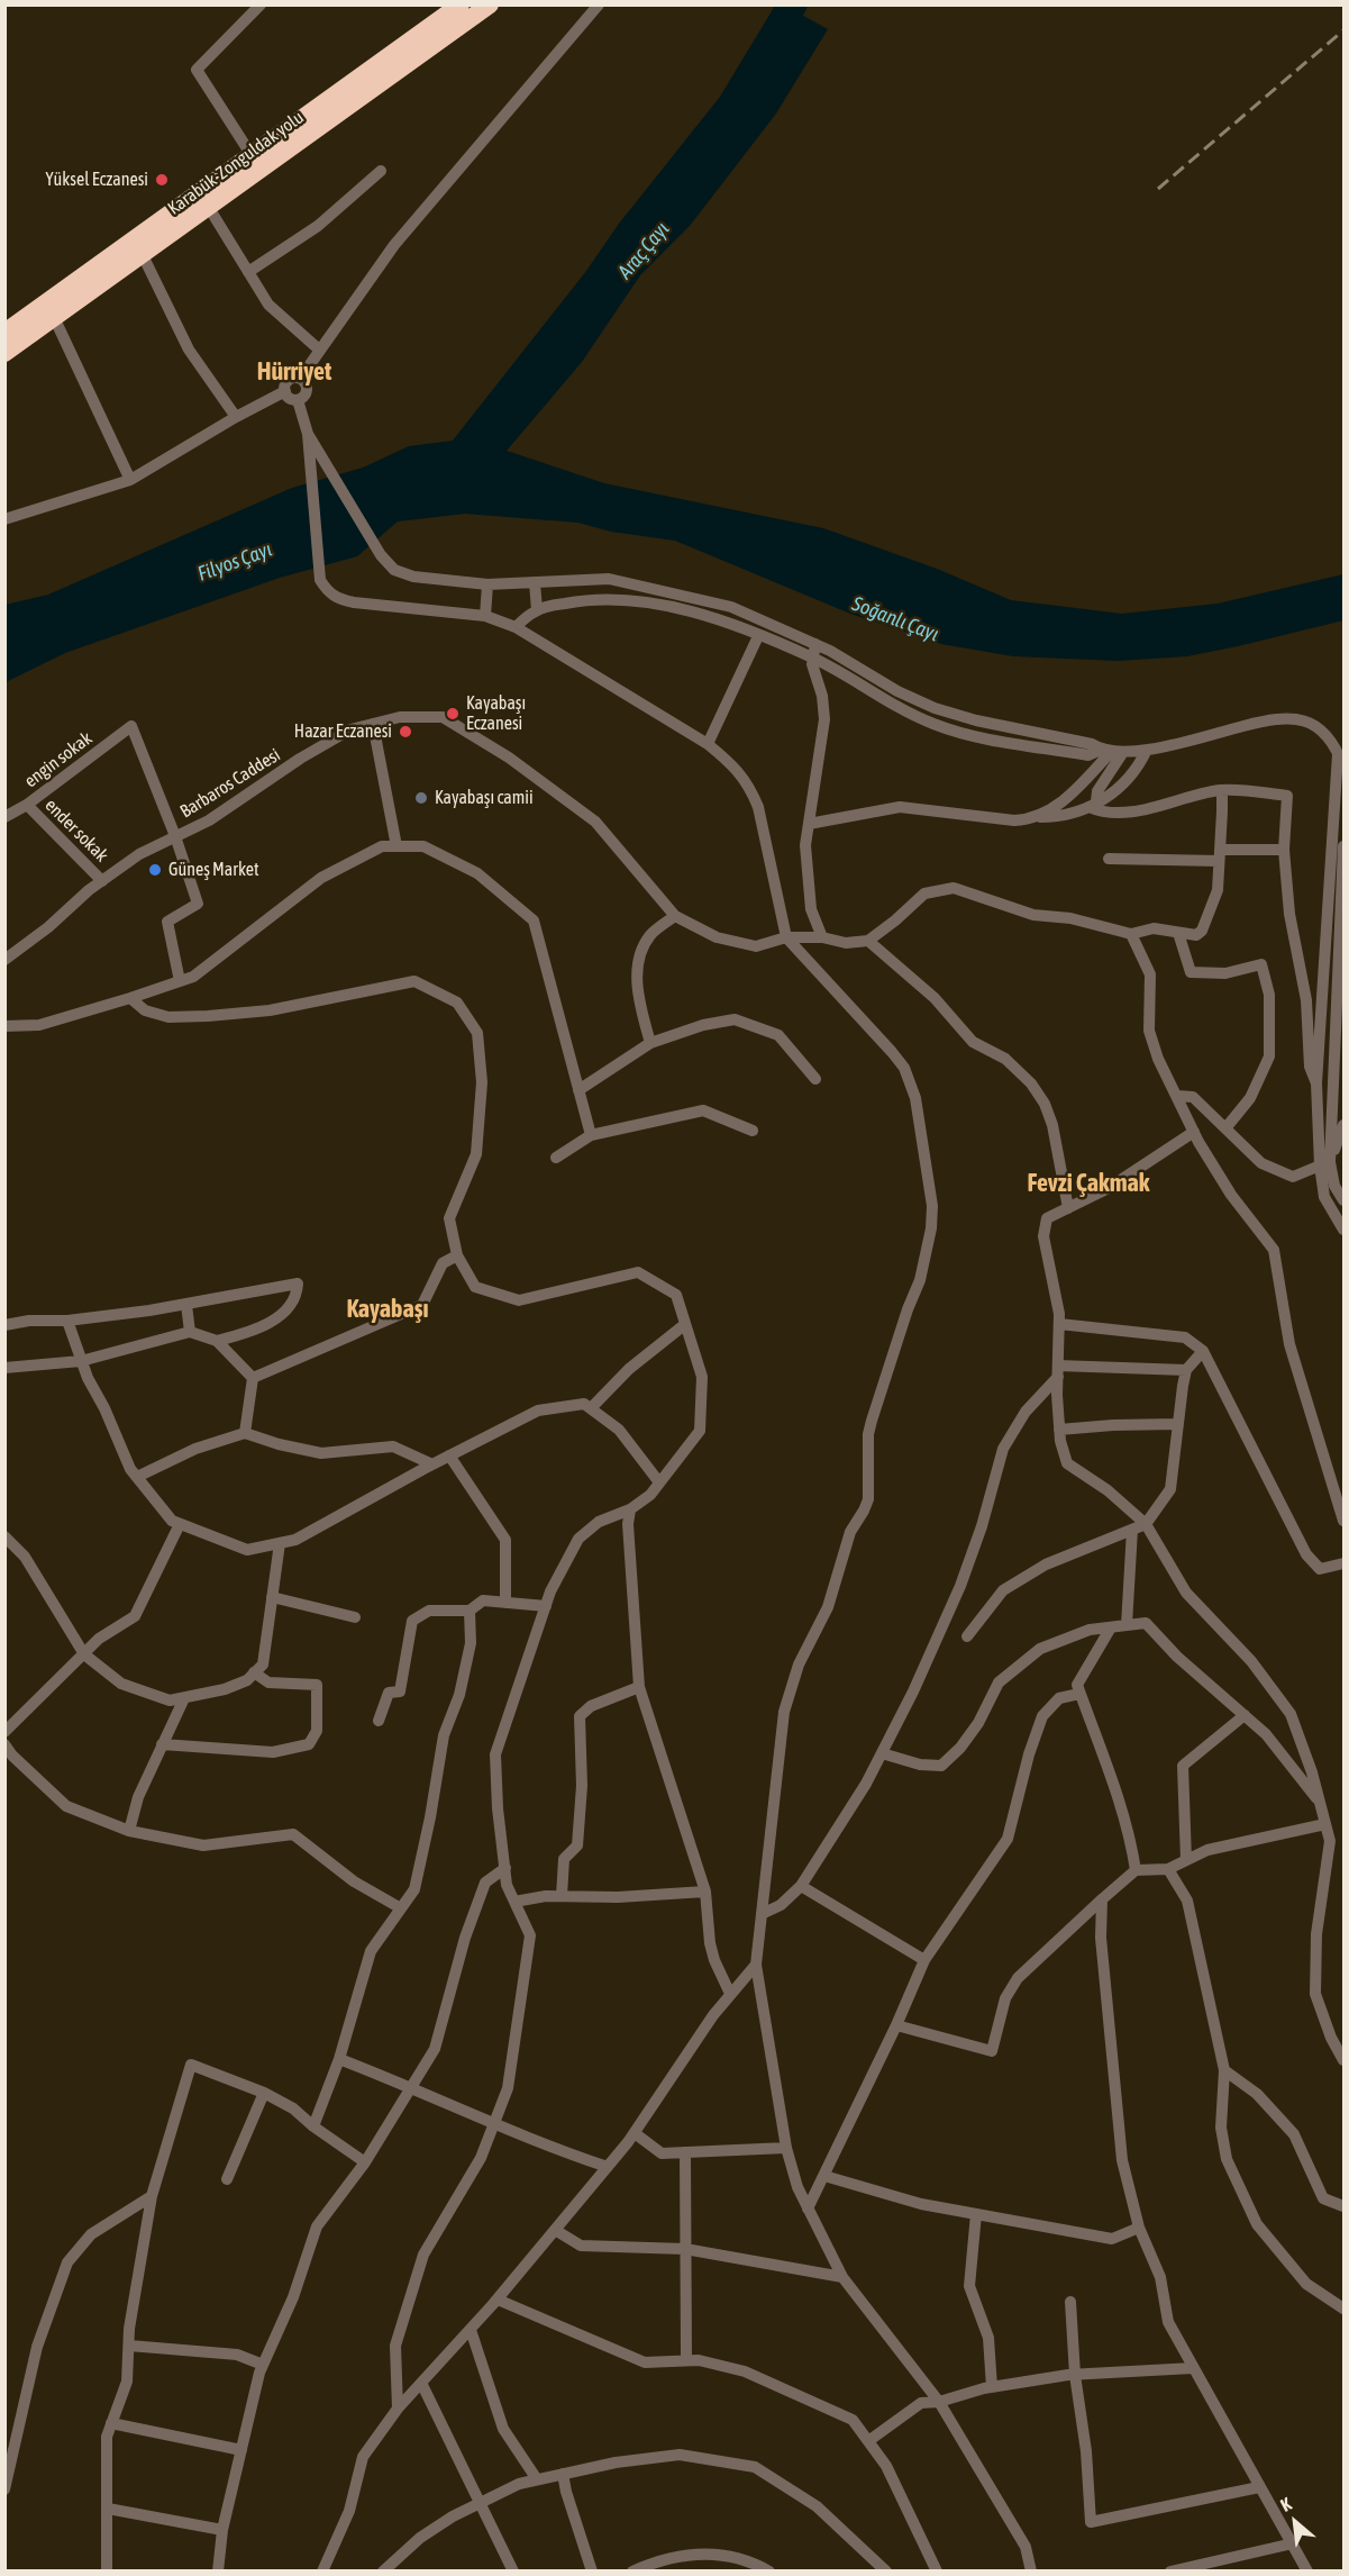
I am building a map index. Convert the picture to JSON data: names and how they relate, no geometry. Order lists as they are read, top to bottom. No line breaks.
{"streets":{"highway":["Karabük-Zonguldak yolu"],"street":["engin sokak","Barbaros Caddesi","ender sokak"]},"crossings":[["engin sokak","Barbaros Caddesi"],["engin sokak","ender sokak"],["Barbaros Caddesi","ender sokak"]],"districts":["Hürriyet","Fevzi Çakmak","Kayabaşı"],"water":["Araç Çayı","Filyos Çayı","Soğanlı Çayı"],"places":["Yüksel Eczanesi","Kayabaşı Eczanesi","Hazar Eczanesi","Kayabaşı camii","Güneş Market"],"north":"top left"}
